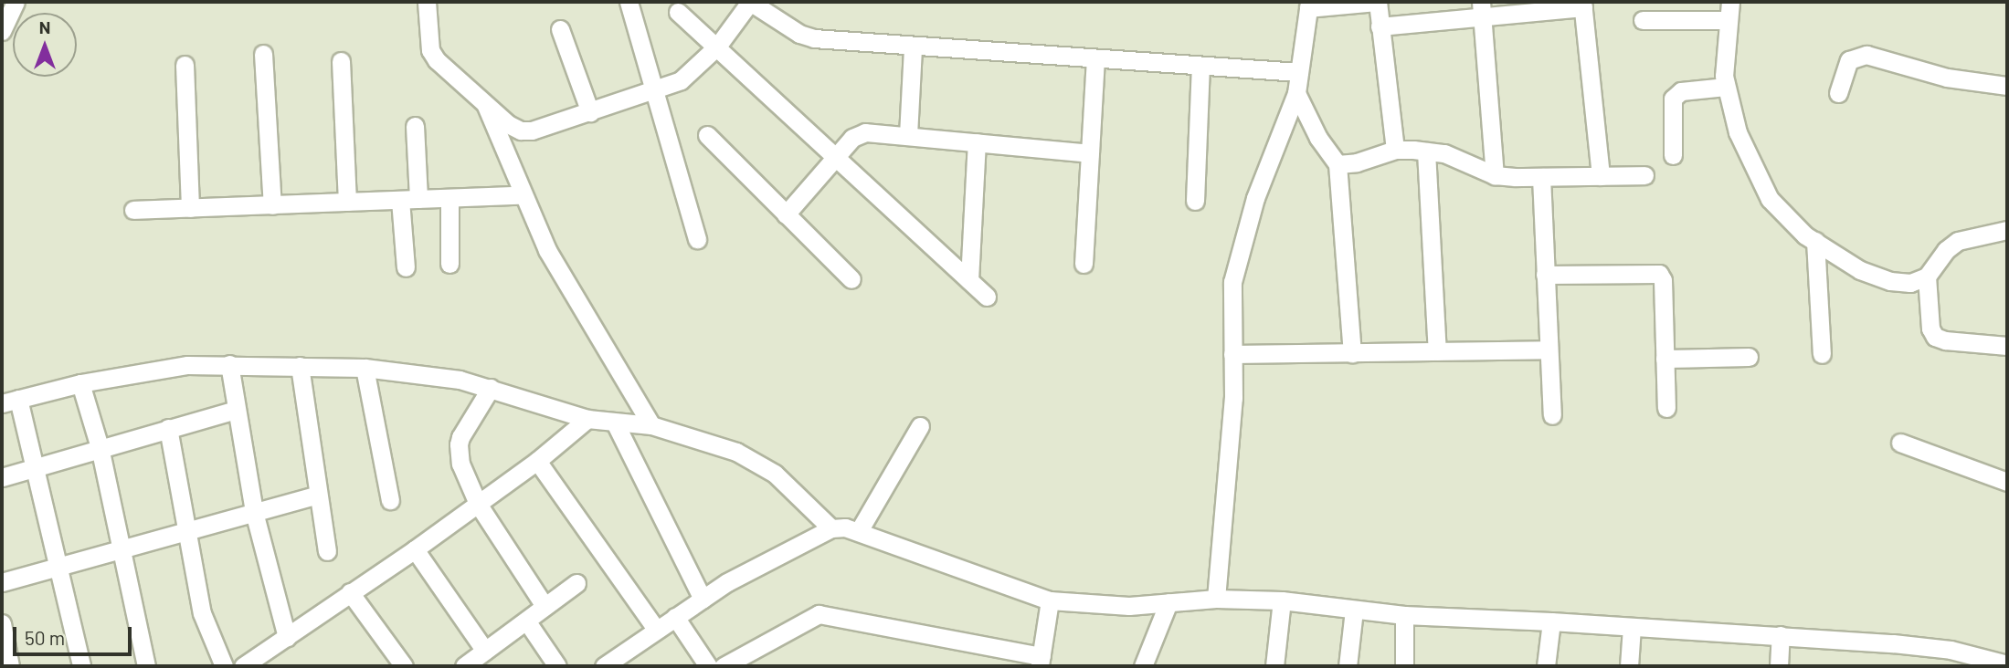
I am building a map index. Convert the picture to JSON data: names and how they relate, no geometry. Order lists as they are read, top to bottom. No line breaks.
{"scale_bar":"50 m","north":"top"}
